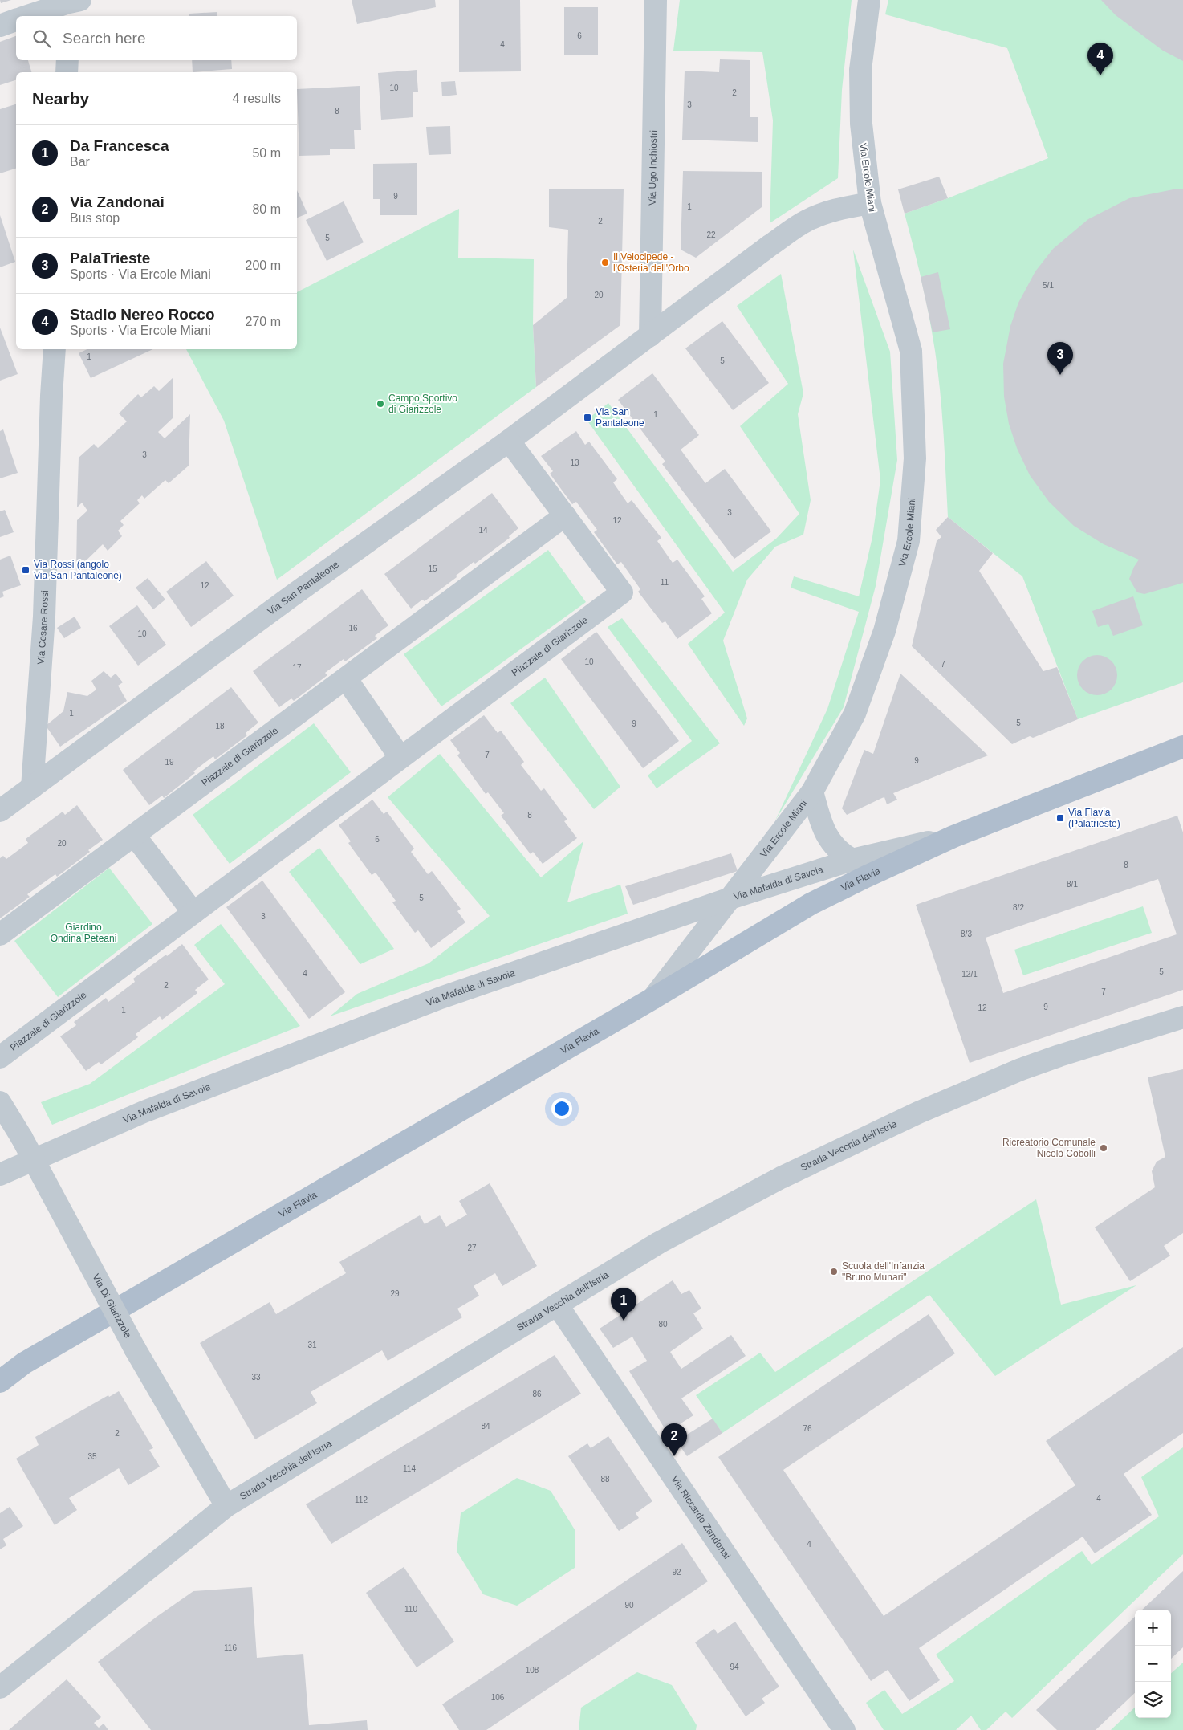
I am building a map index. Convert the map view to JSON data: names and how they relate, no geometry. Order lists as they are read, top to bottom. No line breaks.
{"streets":{"main road":["Via Flavia"],"street":["Via Ugo Inchiostri","Via Ercole Miani","Via San Pantaleone","Via Cesare Rossi","Piazzale di Giarizzole","Via Mafalda di Savoia","Strada Vecchia dell'Istria","Via Di Giarizzole","Via Riccardo Zandonai"]},"crossings":[["Via Ugo Inchiostri","Via San Pantaleone"],["Via Ercole Miani","Via San Pantaleone"],["Via Ercole Miani","Via Flavia"],["Via Ercole Miani","Via Mafalda di Savoia"],["Via San Pantaleone","Via Cesare Rossi"],["Via San Pantaleone","Piazzale di Giarizzole"],["Via Flavia","Via Mafalda di Savoia"],["Strada Vecchia dell'Istria","Via Di Giarizzole"],["Strada Vecchia dell'Istria","Via Riccardo Zandonai"]],"parks":["Giardino Ondina Peteani"],"places":{"other":["Il Velocipede - l'Osteria dell'Orbo","Campo Sportivo di Giarizzole","Ricreatorio Comunale Nicolò Cobolli","Scuola dell'Infanzia \"Bruno Munari\""],"transit":["Via San Pantaleone","Via Rossi (angolo Via San Pantaleone)","Via Flavia (Palatrieste)"]},"house_numbers":["6","4","10","2","3","8","9","1","2","22","5","5/1","20","1","5","1","3","13","3","12","14","15","11","12","16","10","10","7","17","1","5","9","18","7","9","19","8","6","20","8","8/1","5","8/2","3","8/3","5","4","12/1","2","7","9","12","1","27","29","80","31","33","86","84","76","2","35","114","88","4","112","4","92","90","110","116","94","108","106"],"page":{"search":"Search here","pins":["4","3","1","2"],"heading":["Nearby","4 results"],"list":[{"mark":"1","name":"Da Francesca","note":"Bar","value":"50 m"},{"mark":"2","name":"Via Zandonai","note":"Bus stop","value":"80 m"},{"mark":"3","name":"PalaTrieste","note":"Sports · Via Ercole Miani","value":"200 m"},{"mark":"4","name":"Stadio Nereo Rocco","note":"Sports · Via Ercole Miani","value":"270 m"}],"map_buttons":["+","−"]}}
